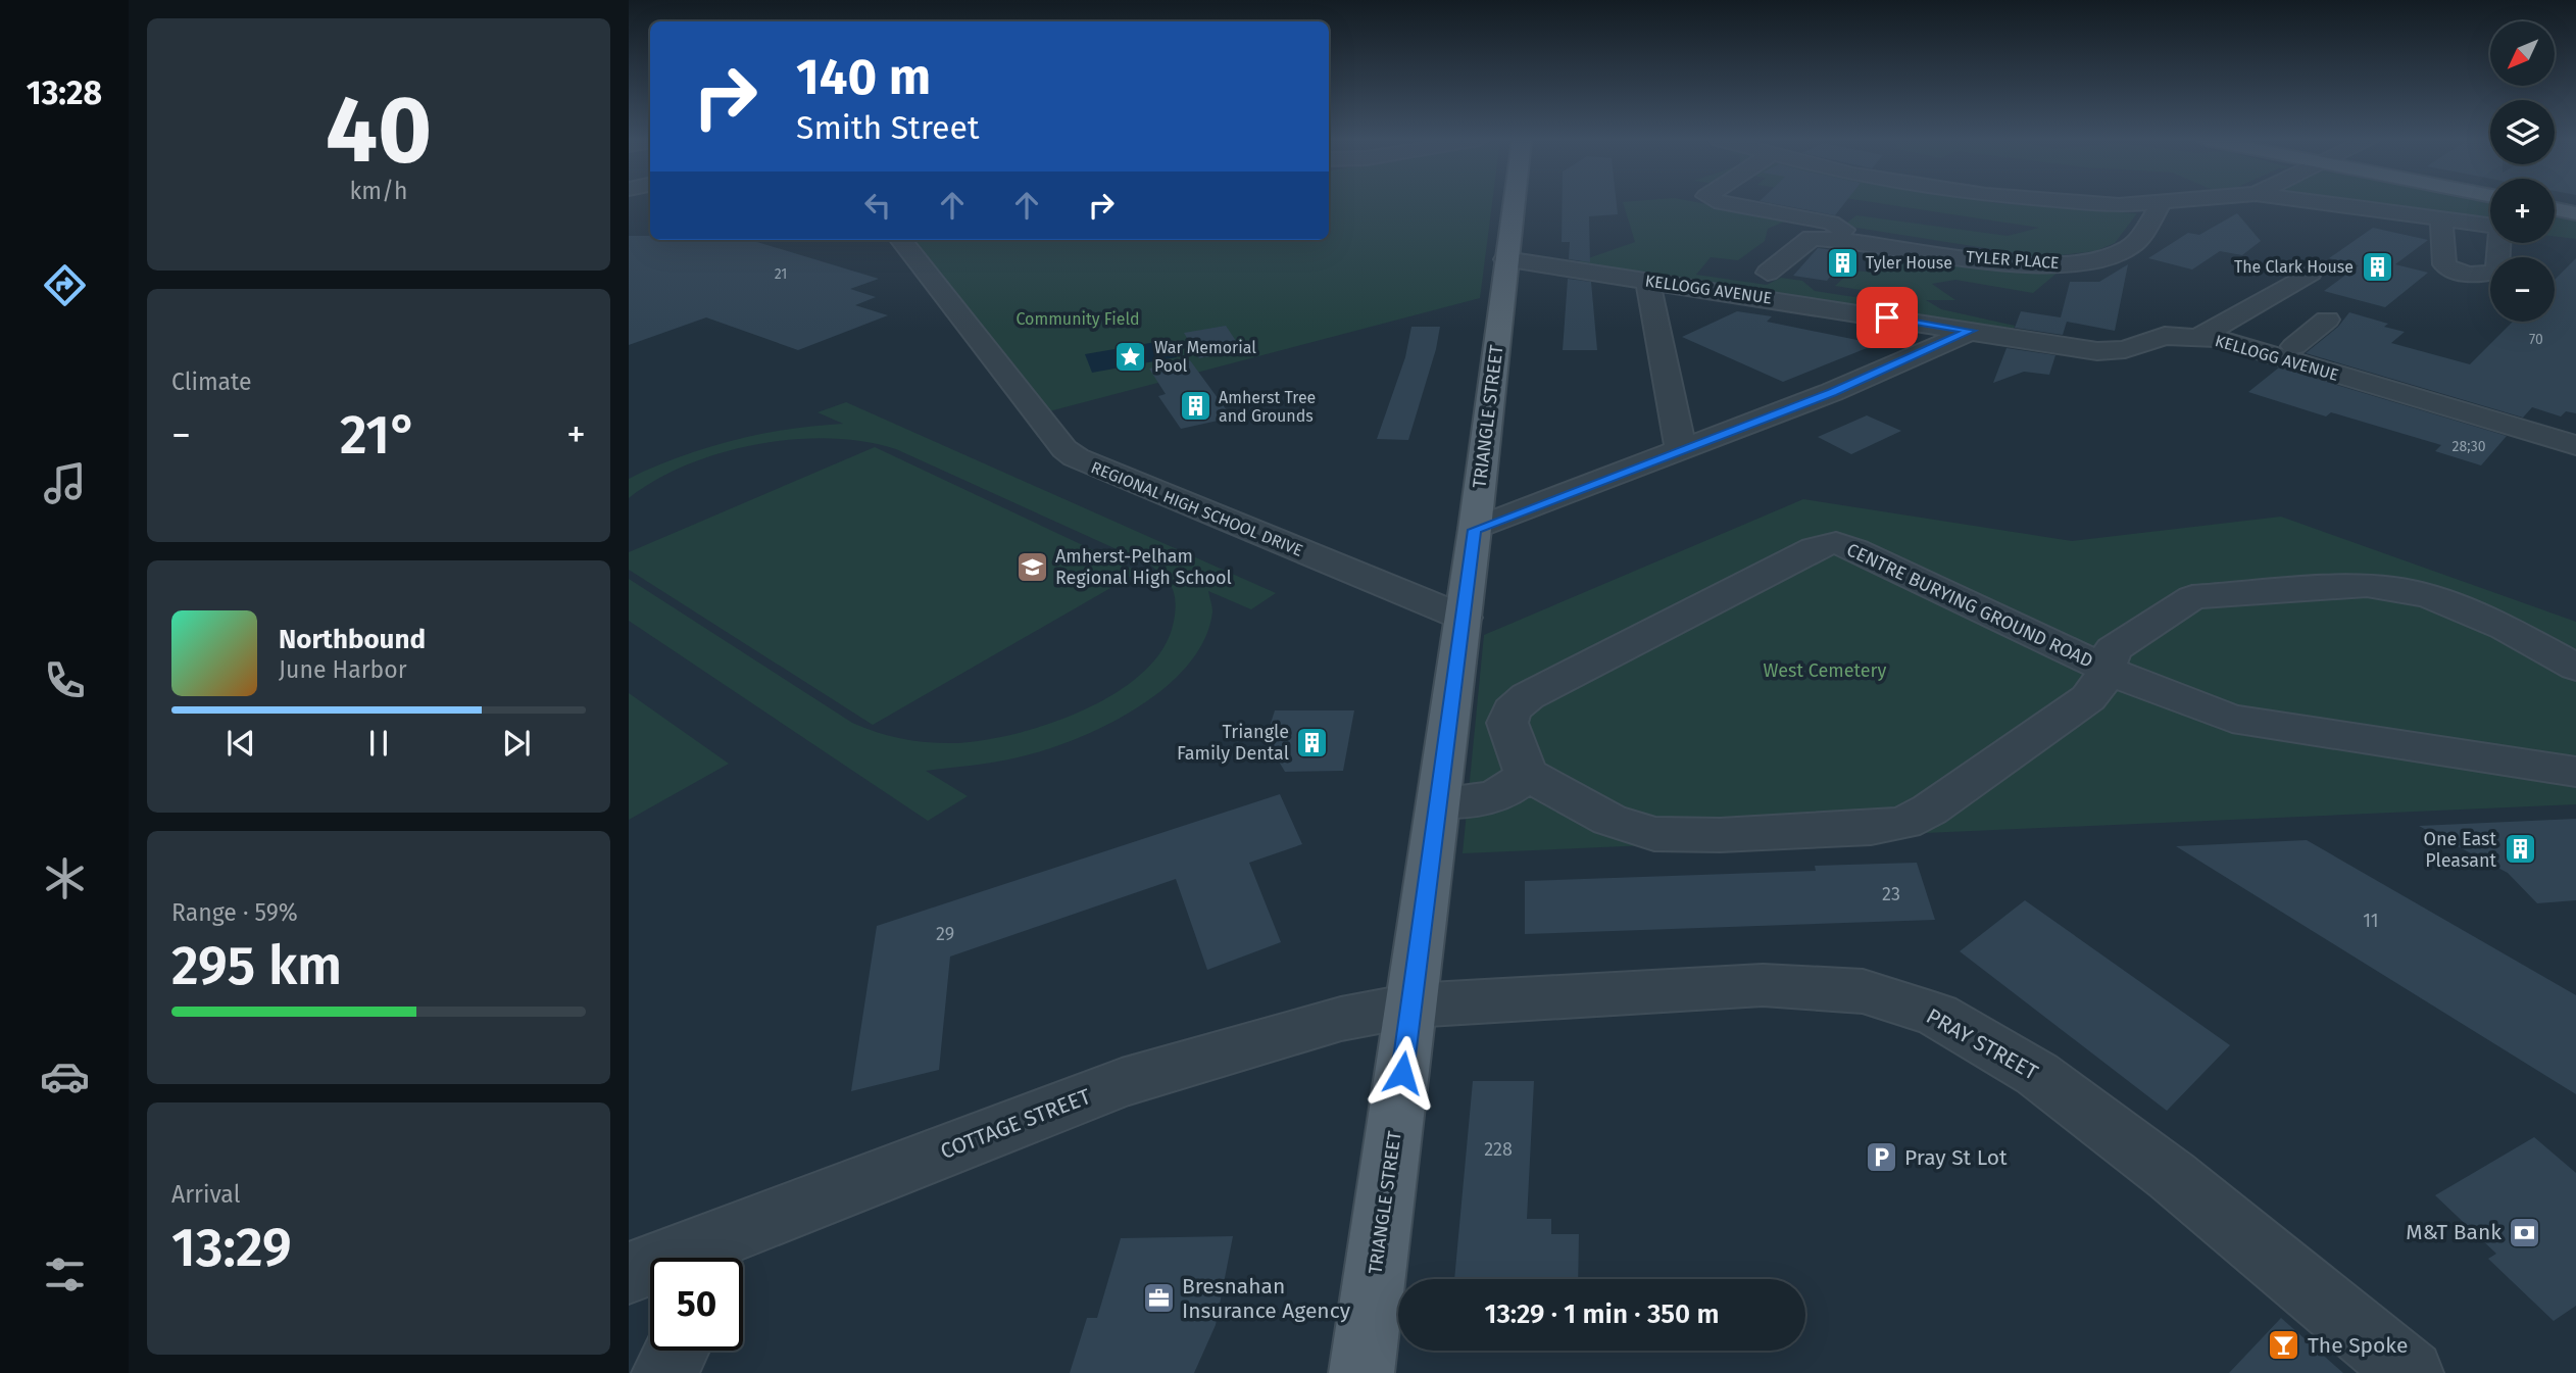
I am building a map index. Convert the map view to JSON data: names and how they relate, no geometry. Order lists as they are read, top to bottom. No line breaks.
{"streets":{"main road":["TRIANGLE STREET"],"street":["TYLER PLACE","KELLOGG AVENUE","REGIONAL HIGH SCHOOL DRIVE","CENTRE BURYING GROUND ROAD","PRAY STREET","COTTAGE STREET"]},"crossings":[["KELLOGG AVENUE","TRIANGLE STREET"],["TRIANGLE STREET","REGIONAL HIGH SCHOOL DRIVE"],["TRIANGLE STREET","PRAY STREET"],["TRIANGLE STREET","COTTAGE STREET"],["PRAY STREET","COTTAGE STREET"]],"parks":["Community Field","West Cemetery"],"places":{"building":["Tyler House","The Clark House","Amherst Tree and Grounds","Triangle Family Dental","One East Pleasant"],"place":["War Memorial Pool"],"school or university":["Amherst-Pelham Regional High School"],"parking":["Pray St Lot"],"bank":["M&T Bank"],"office":["Bresnahan Insurance Agency"],"bar":["The Spoke"]},"house_numbers":["21","70","28;30","23","11","29","228"],"north":"bottom left","page":{"tabs":"13:28","tile":[["40","km/h"],"Climate",["Range · 59%","295 km"],["Arrival","13:29"]],"map_buttons":["+","−"],"turn":["140 m","Smith Street"],"heat":["−","21°","+"],"song":["Northbound","June Harbor"],"limit":"50","trip":"13:29 · 1 min · 350 m"}}
